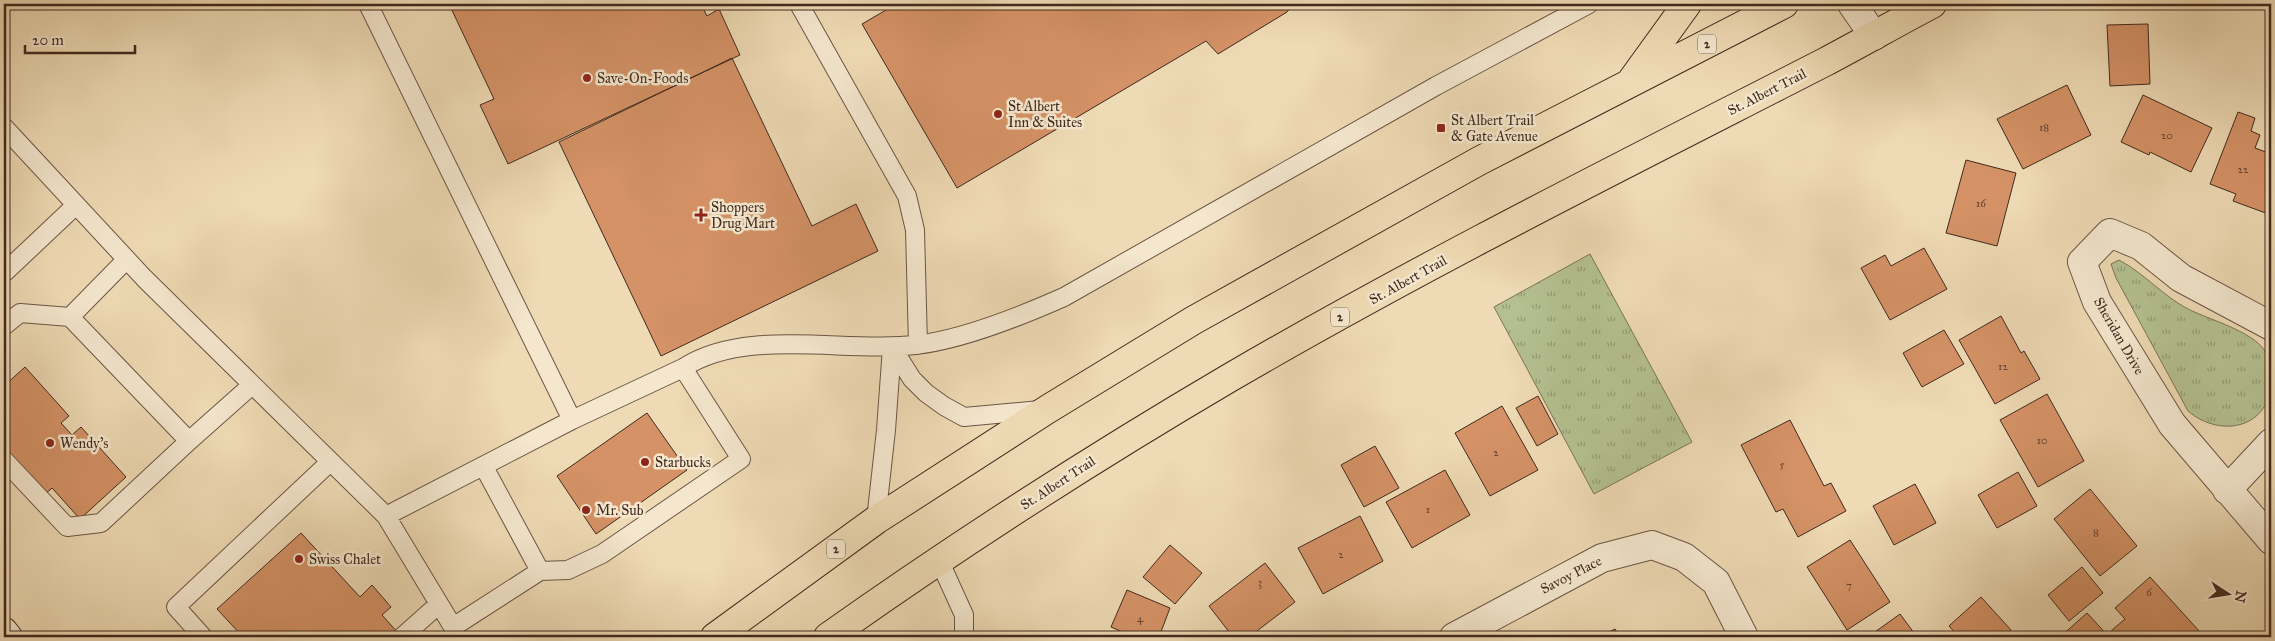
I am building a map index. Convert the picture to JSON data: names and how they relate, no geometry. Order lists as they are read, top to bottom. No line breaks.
{"streets":{"main road":["2","St. Albert Trail"],"street":["Sheridan Drive","Savoy Place"]},"places":{"other":["Save-On-Foods","St Albert Inn & Suites","Wendy's","Starbucks","Mr. Sub","Swiss Chalet"],"transit":["St Albert Trail & Gate Avenue"],"health":["Shoppers Drug Mart"]},"house_numbers":["18","20","22","16","12","10","2","5","1","8","2","3","7","6","4"],"scale_bar":"20 m","north":"right"}
